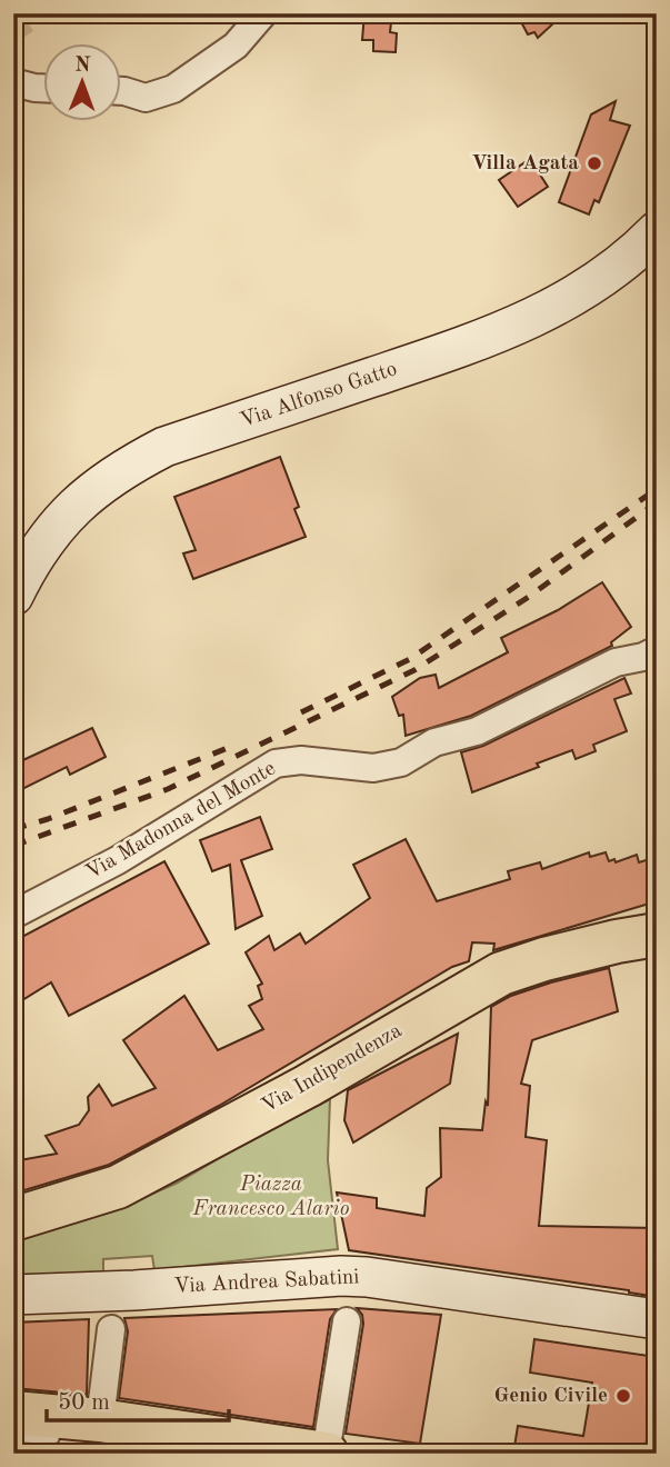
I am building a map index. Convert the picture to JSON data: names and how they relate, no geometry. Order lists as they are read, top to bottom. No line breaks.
{"streets":{"main road":["Via Alfonso Gatto","Via Indipendenza","Via Andrea Sabatini"],"street":["Via Madonna del Monte"]},"parks":["Piazza Francesco Alario"],"places":["Villa Agata","Genio Civile"],"scale_bar":"50 m","north":"top"}
